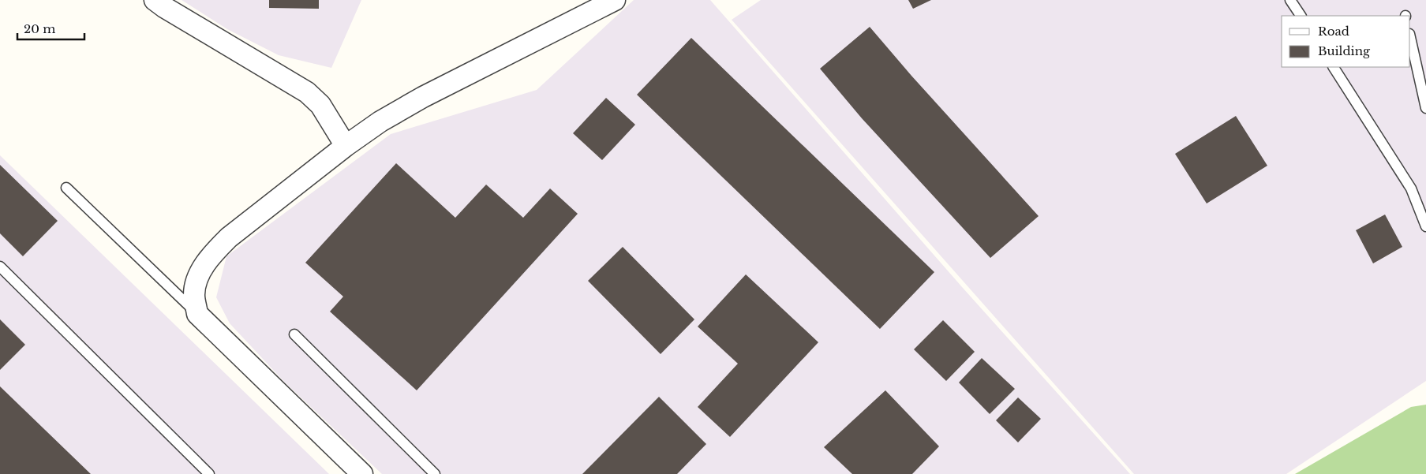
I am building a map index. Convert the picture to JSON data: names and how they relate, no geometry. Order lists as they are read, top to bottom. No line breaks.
{"legend":["Road","Building"],"scale_bar":"20 m"}
